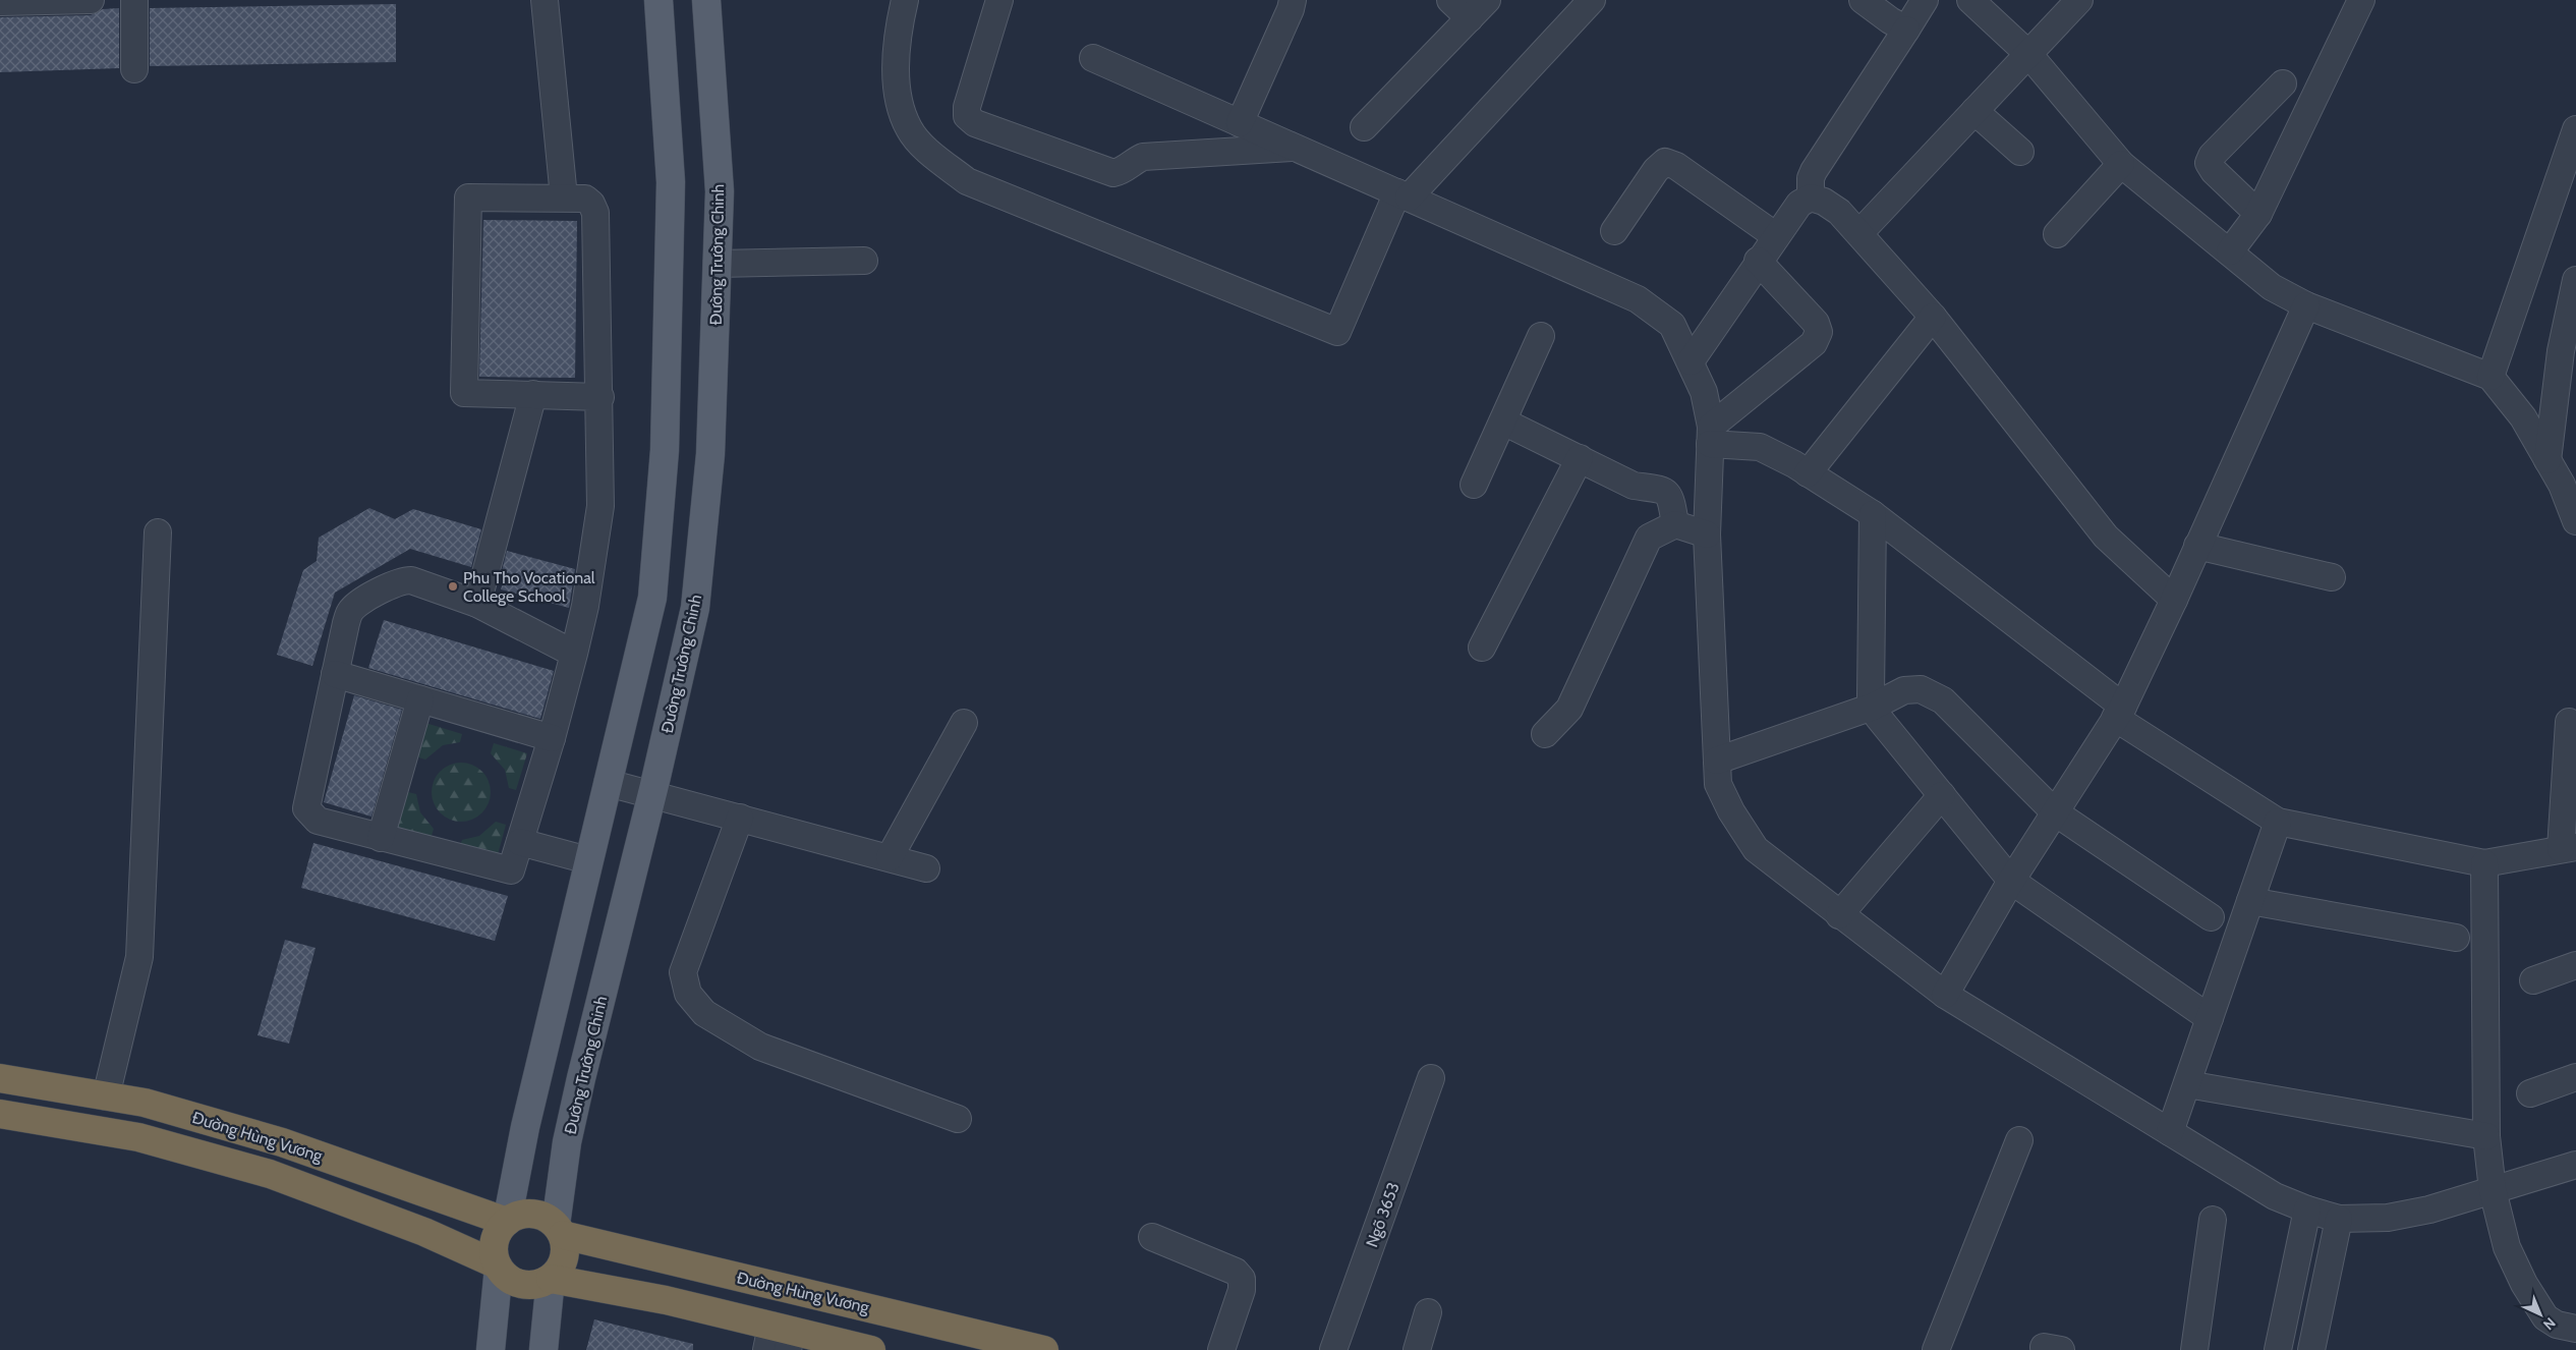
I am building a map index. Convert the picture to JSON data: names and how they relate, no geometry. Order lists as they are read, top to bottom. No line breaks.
{"streets":{"highway":["Đường Hùng Vương"],"main road":["Đường Trường Chinh"],"street":["Ngõ 3653"]},"crossings":[["Đường Trường Chinh","Đường Hùng Vương"]],"places":["Phu Tho Vocational College School"],"north":"bottom right"}
